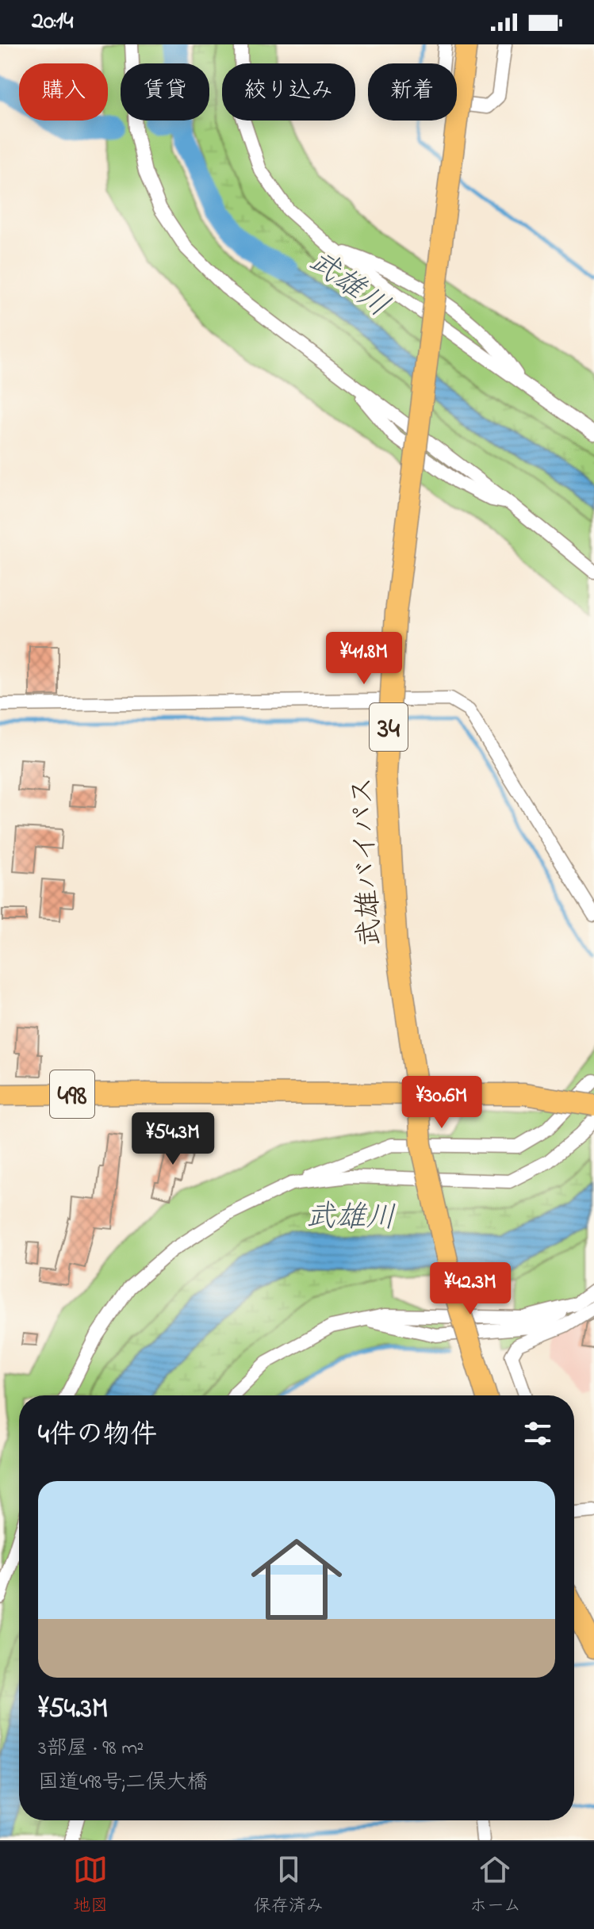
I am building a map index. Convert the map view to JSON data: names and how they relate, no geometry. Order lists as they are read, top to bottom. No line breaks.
{"streets":{"highway":["34","武雄バイパス","498"]},"crossings":[["武雄バイパス","498"]],"water":["武雄川"],"page":{"status":"20:14","chip":["購入","賃貸","絞り込み","新着"],"price":["¥41.8M","¥30.6M","¥54.3M","¥42.3M"],"heading":"4件の物件","list":[{"name":"¥54.3M","note":"3部屋 · 98 m² · 国道498号;二俣大橋"}],"tabs":["地図","保存済み","ホーム"]}}
